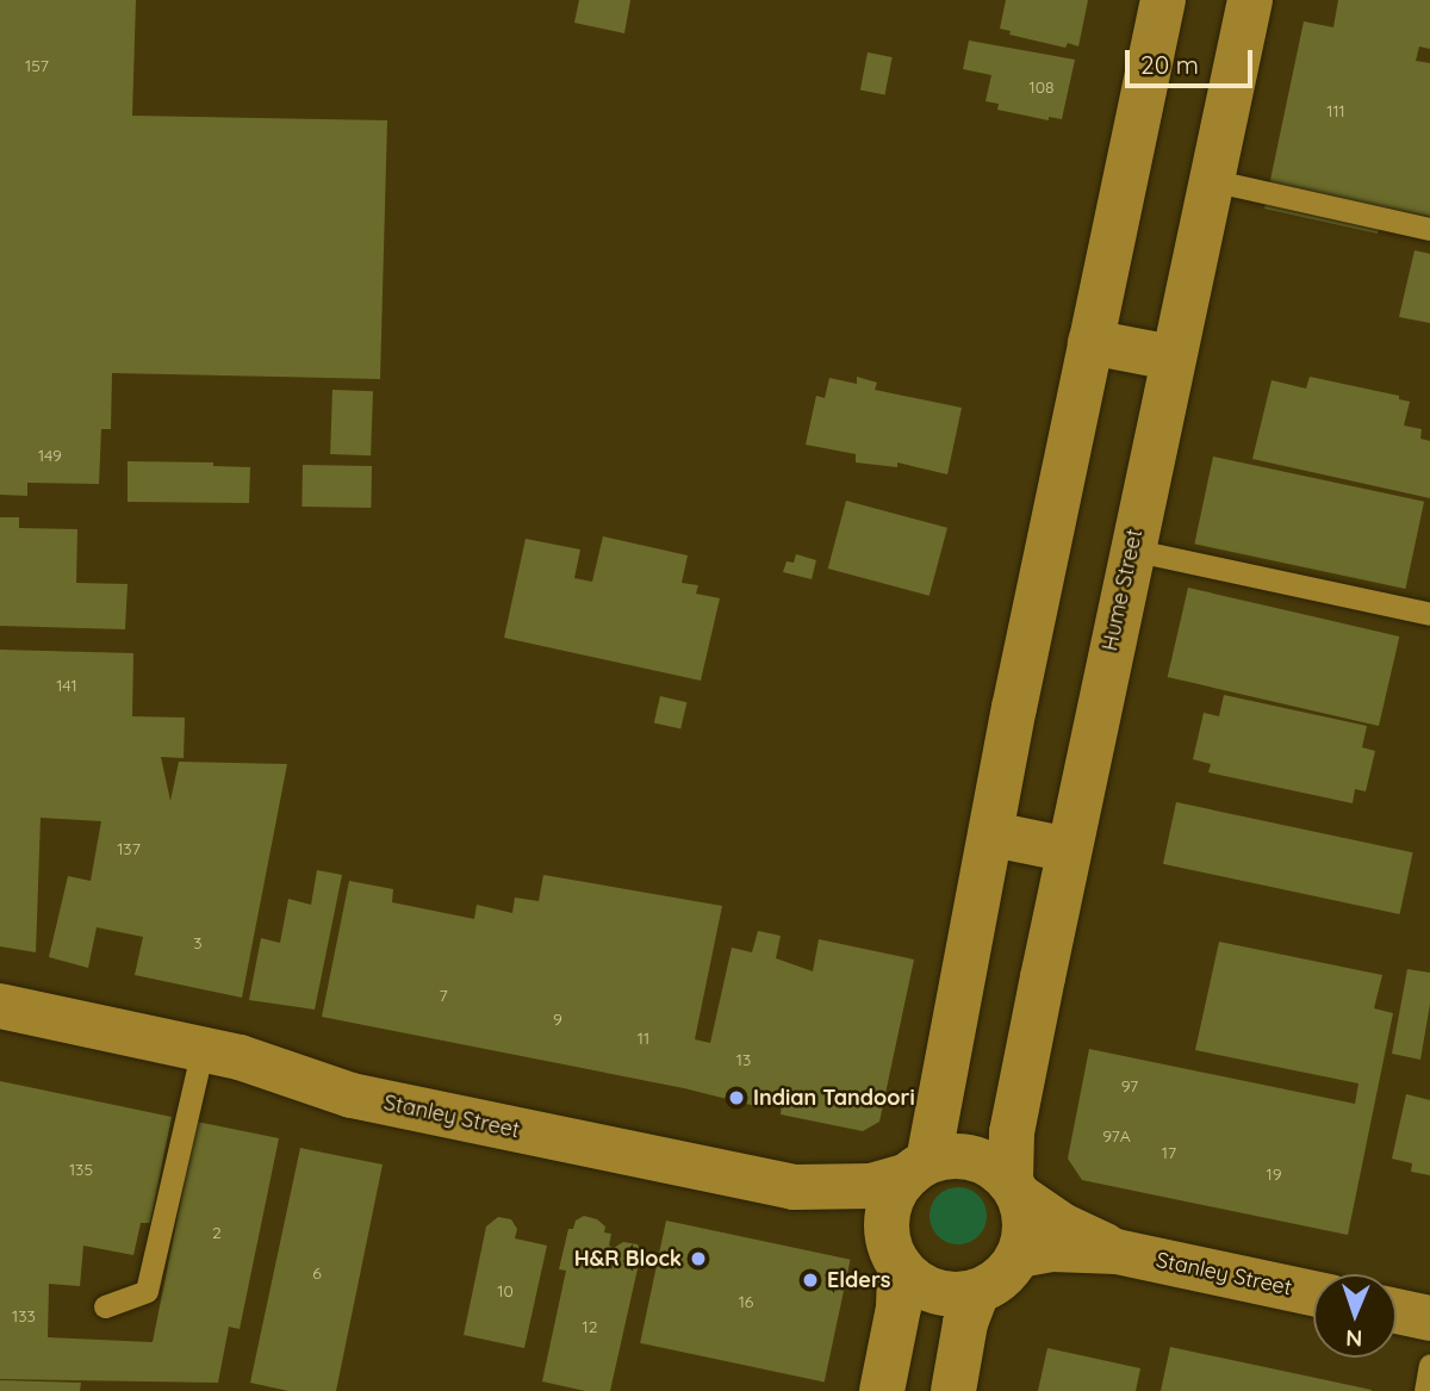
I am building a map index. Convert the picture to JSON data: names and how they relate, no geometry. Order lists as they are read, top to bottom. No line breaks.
{"streets":{"street":["Hume Street","Stanley Street"]},"crossings":[["Hume Street","Stanley Street"]],"places":["Indian Tandoori","H&R Block","Elders"],"house_numbers":["157","108","111","149","141","137","3","7","9","11","13","97","97A","17","135","19","2","6","10","16","133","12"],"scale_bar":"20 m","north":"bottom"}
